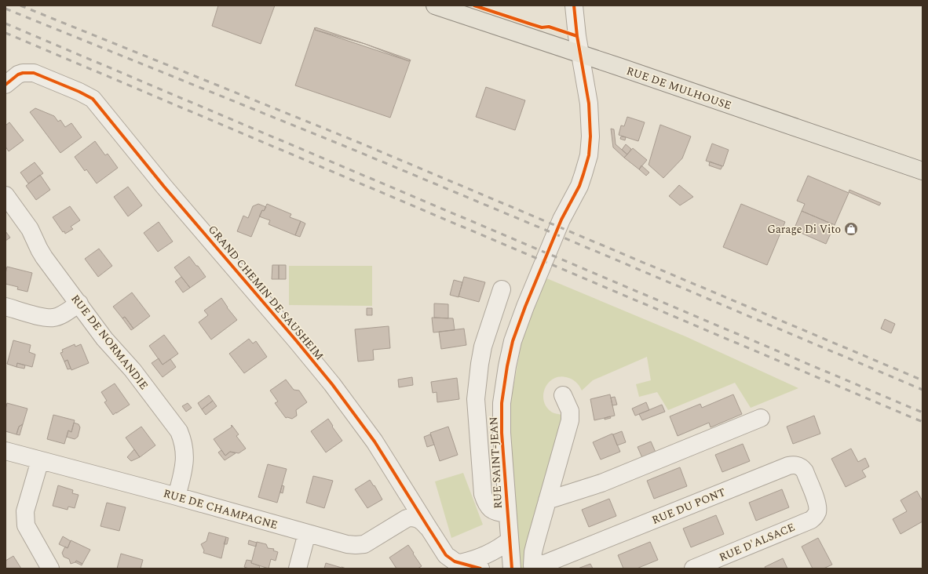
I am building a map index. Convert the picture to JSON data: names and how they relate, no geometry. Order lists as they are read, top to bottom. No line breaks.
{"streets":{"main road":["RUE DE MULHOUSE"],"street":["GRAND CHEMIN DE SAUSHEIM","RUE DE NORMANDIE","RUE SAINT-JEAN","RUE DU PONT","RUE DE CHAMPAGNE","RUE D'ALSACE"]},"crossings":[["RUE DE MULHOUSE","RUE SAINT-JEAN"],["GRAND CHEMIN DE SAUSHEIM","RUE DE CHAMPAGNE"],["RUE DE NORMANDIE","RUE DE CHAMPAGNE"],["RUE DU PONT","RUE D'ALSACE"]],"places":{"shop":["Garage Di Vito"]}}
